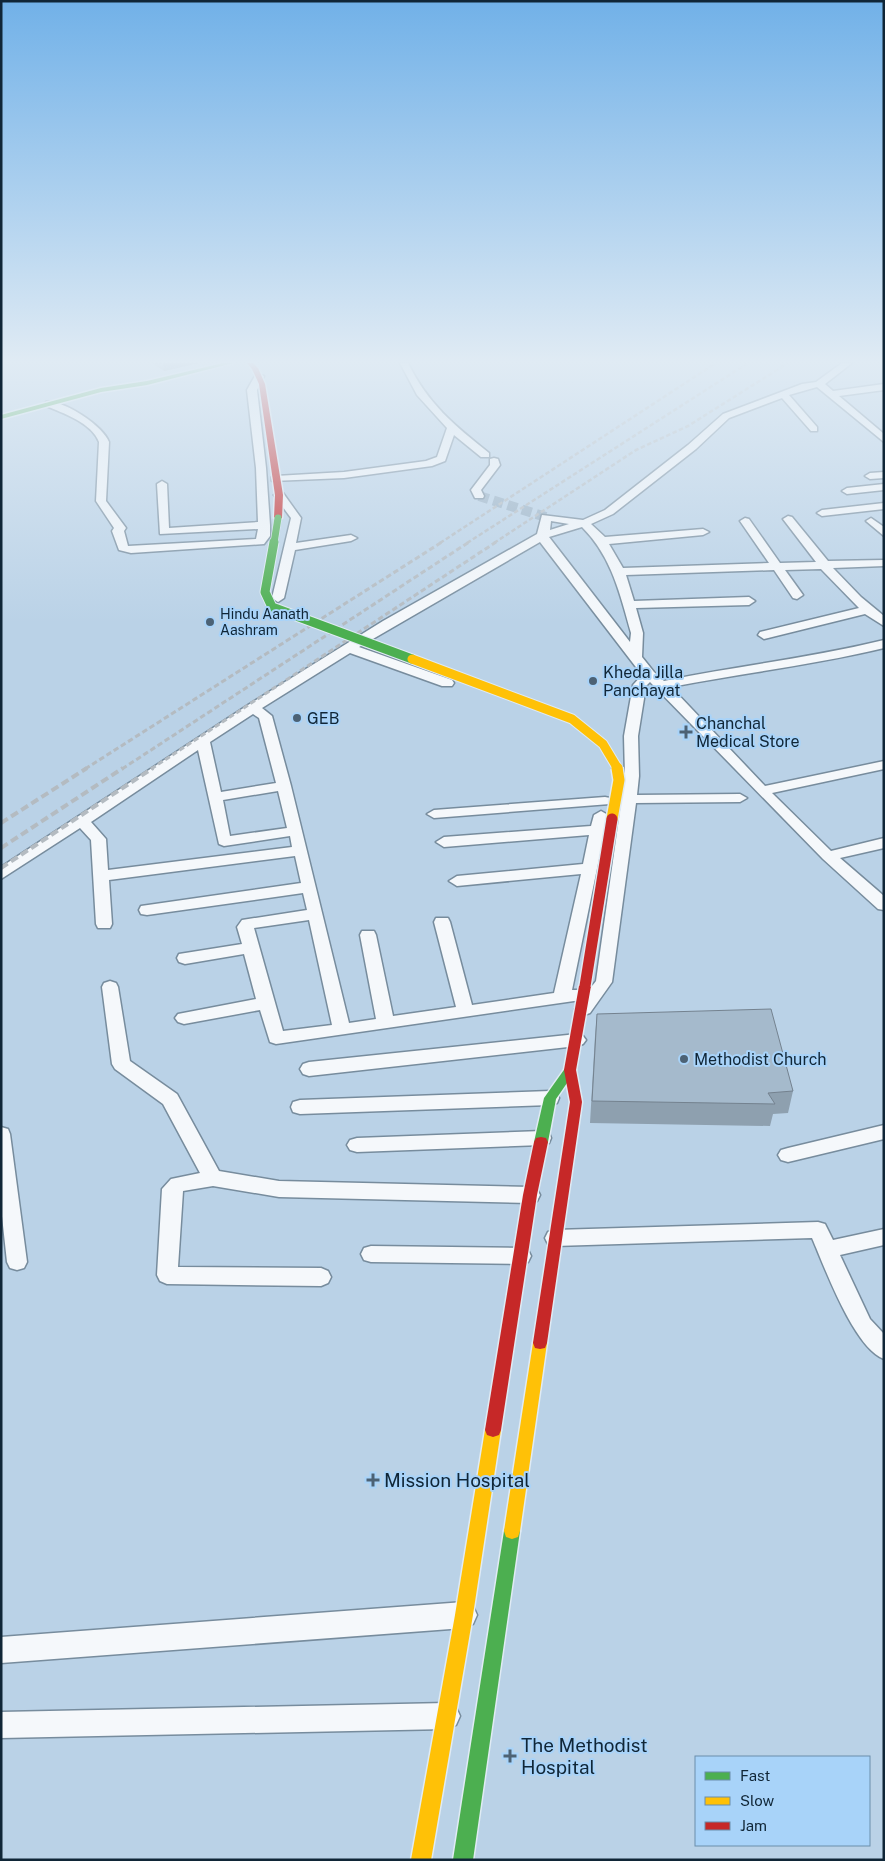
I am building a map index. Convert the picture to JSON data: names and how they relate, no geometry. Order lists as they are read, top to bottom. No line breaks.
{"places":{"other":["Hindu Aanath Aashram","Kheda Jilla Panchayat","GEB","Methodist Church"],"health":["Chanchal Medical Store","Mission Hospital","The Methodist Hospital"]},"legend":["Fast","Slow","Jam"]}
